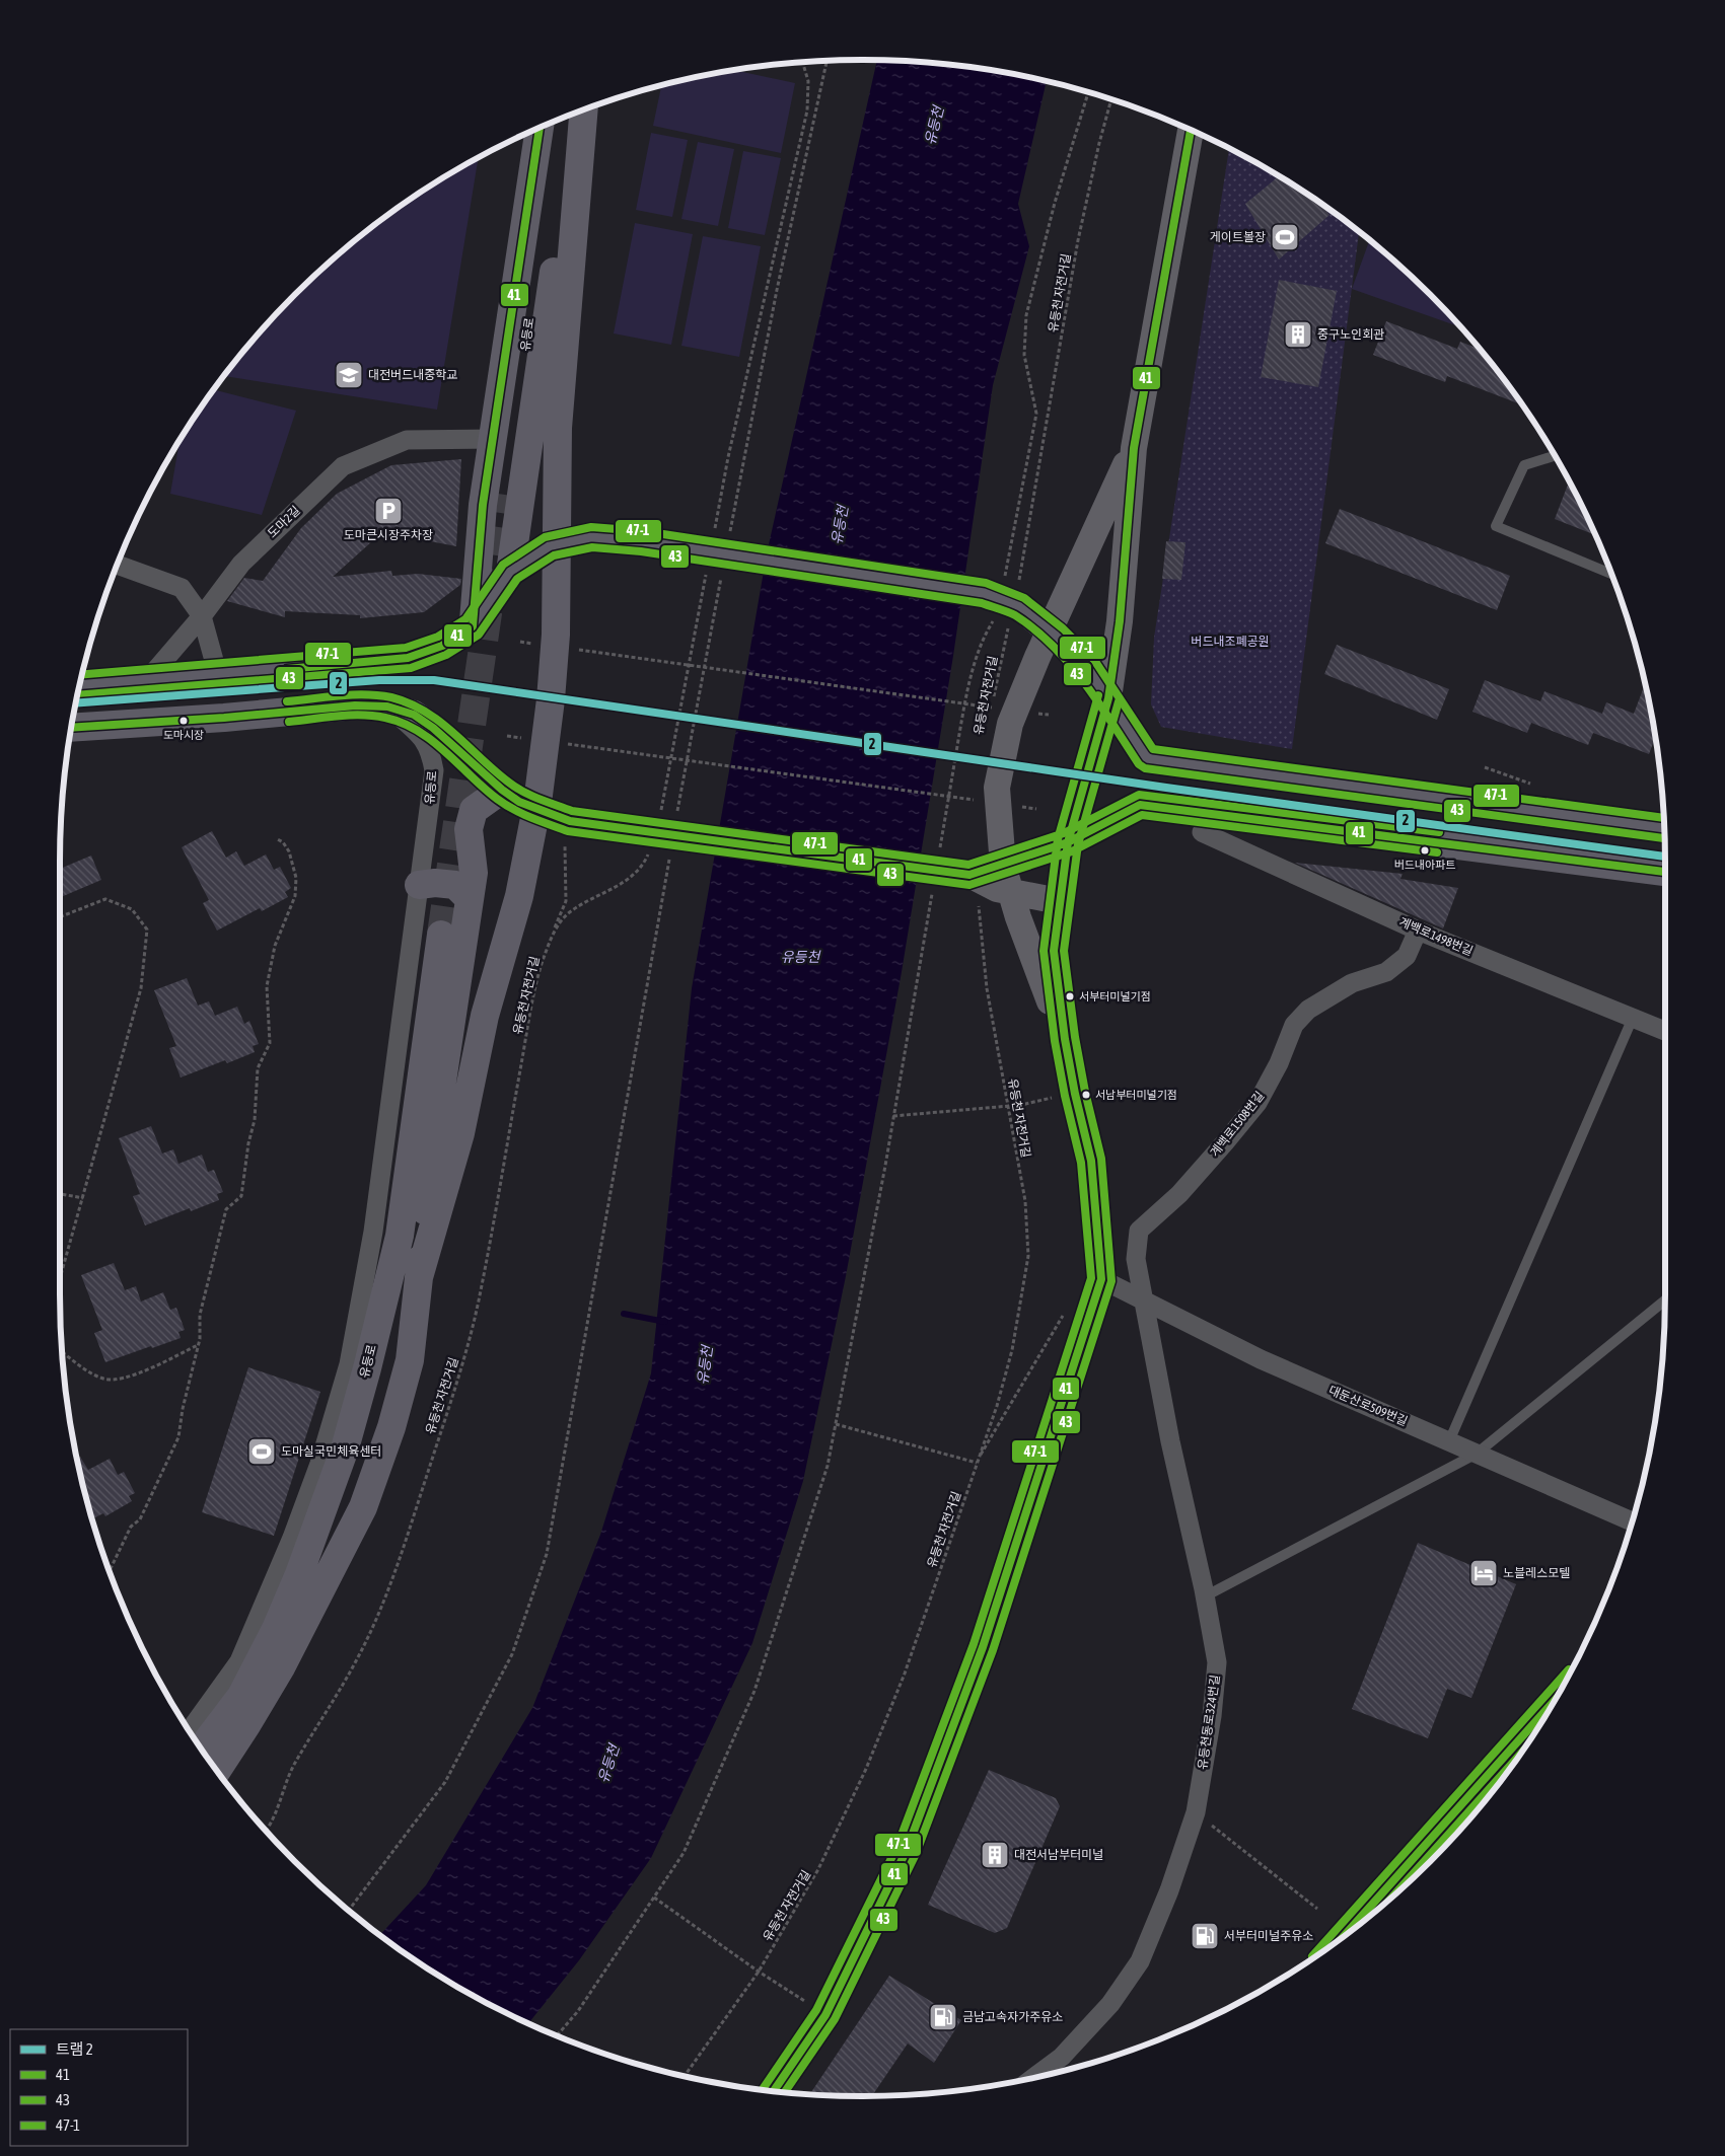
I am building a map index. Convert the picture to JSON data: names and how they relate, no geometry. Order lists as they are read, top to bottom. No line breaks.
{"streets":{"main road":["유등로"],"street":["도마2길","계백로1498번길","계백로1508번길","대둔산로509번길","유등천동로324번길"],"path":["유등천 자전거길"]},"crossings":[["계백로1498번길","계백로1508번길"],["계백로1508번길","대둔산로509번길"],["계백로1508번길","유등천동로324번길"],["대둔산로509번길","유등천동로324번길"]],"water":["유등천"],"parks":["버드내조폐공원"],"places":{"sports":["게이트볼장","도마실국민체육센터"],"building":["중구노인회관","대전서남부터미널"],"school or university":["대전버드내중학교"],"parking":["도마큰시장주차장"],"other":["도마시장","버드내아파트","서부터미널기점","서남부터미널기점"],"hotel":["노블레스모텔"],"fuel station":["서부터미널주유소","금남고속자가주유소"]},"lines":["transit line 41","transit line 47-1","transit line 43","tram line 2"],"legend":["트램 2","41","43","47-1"]}
